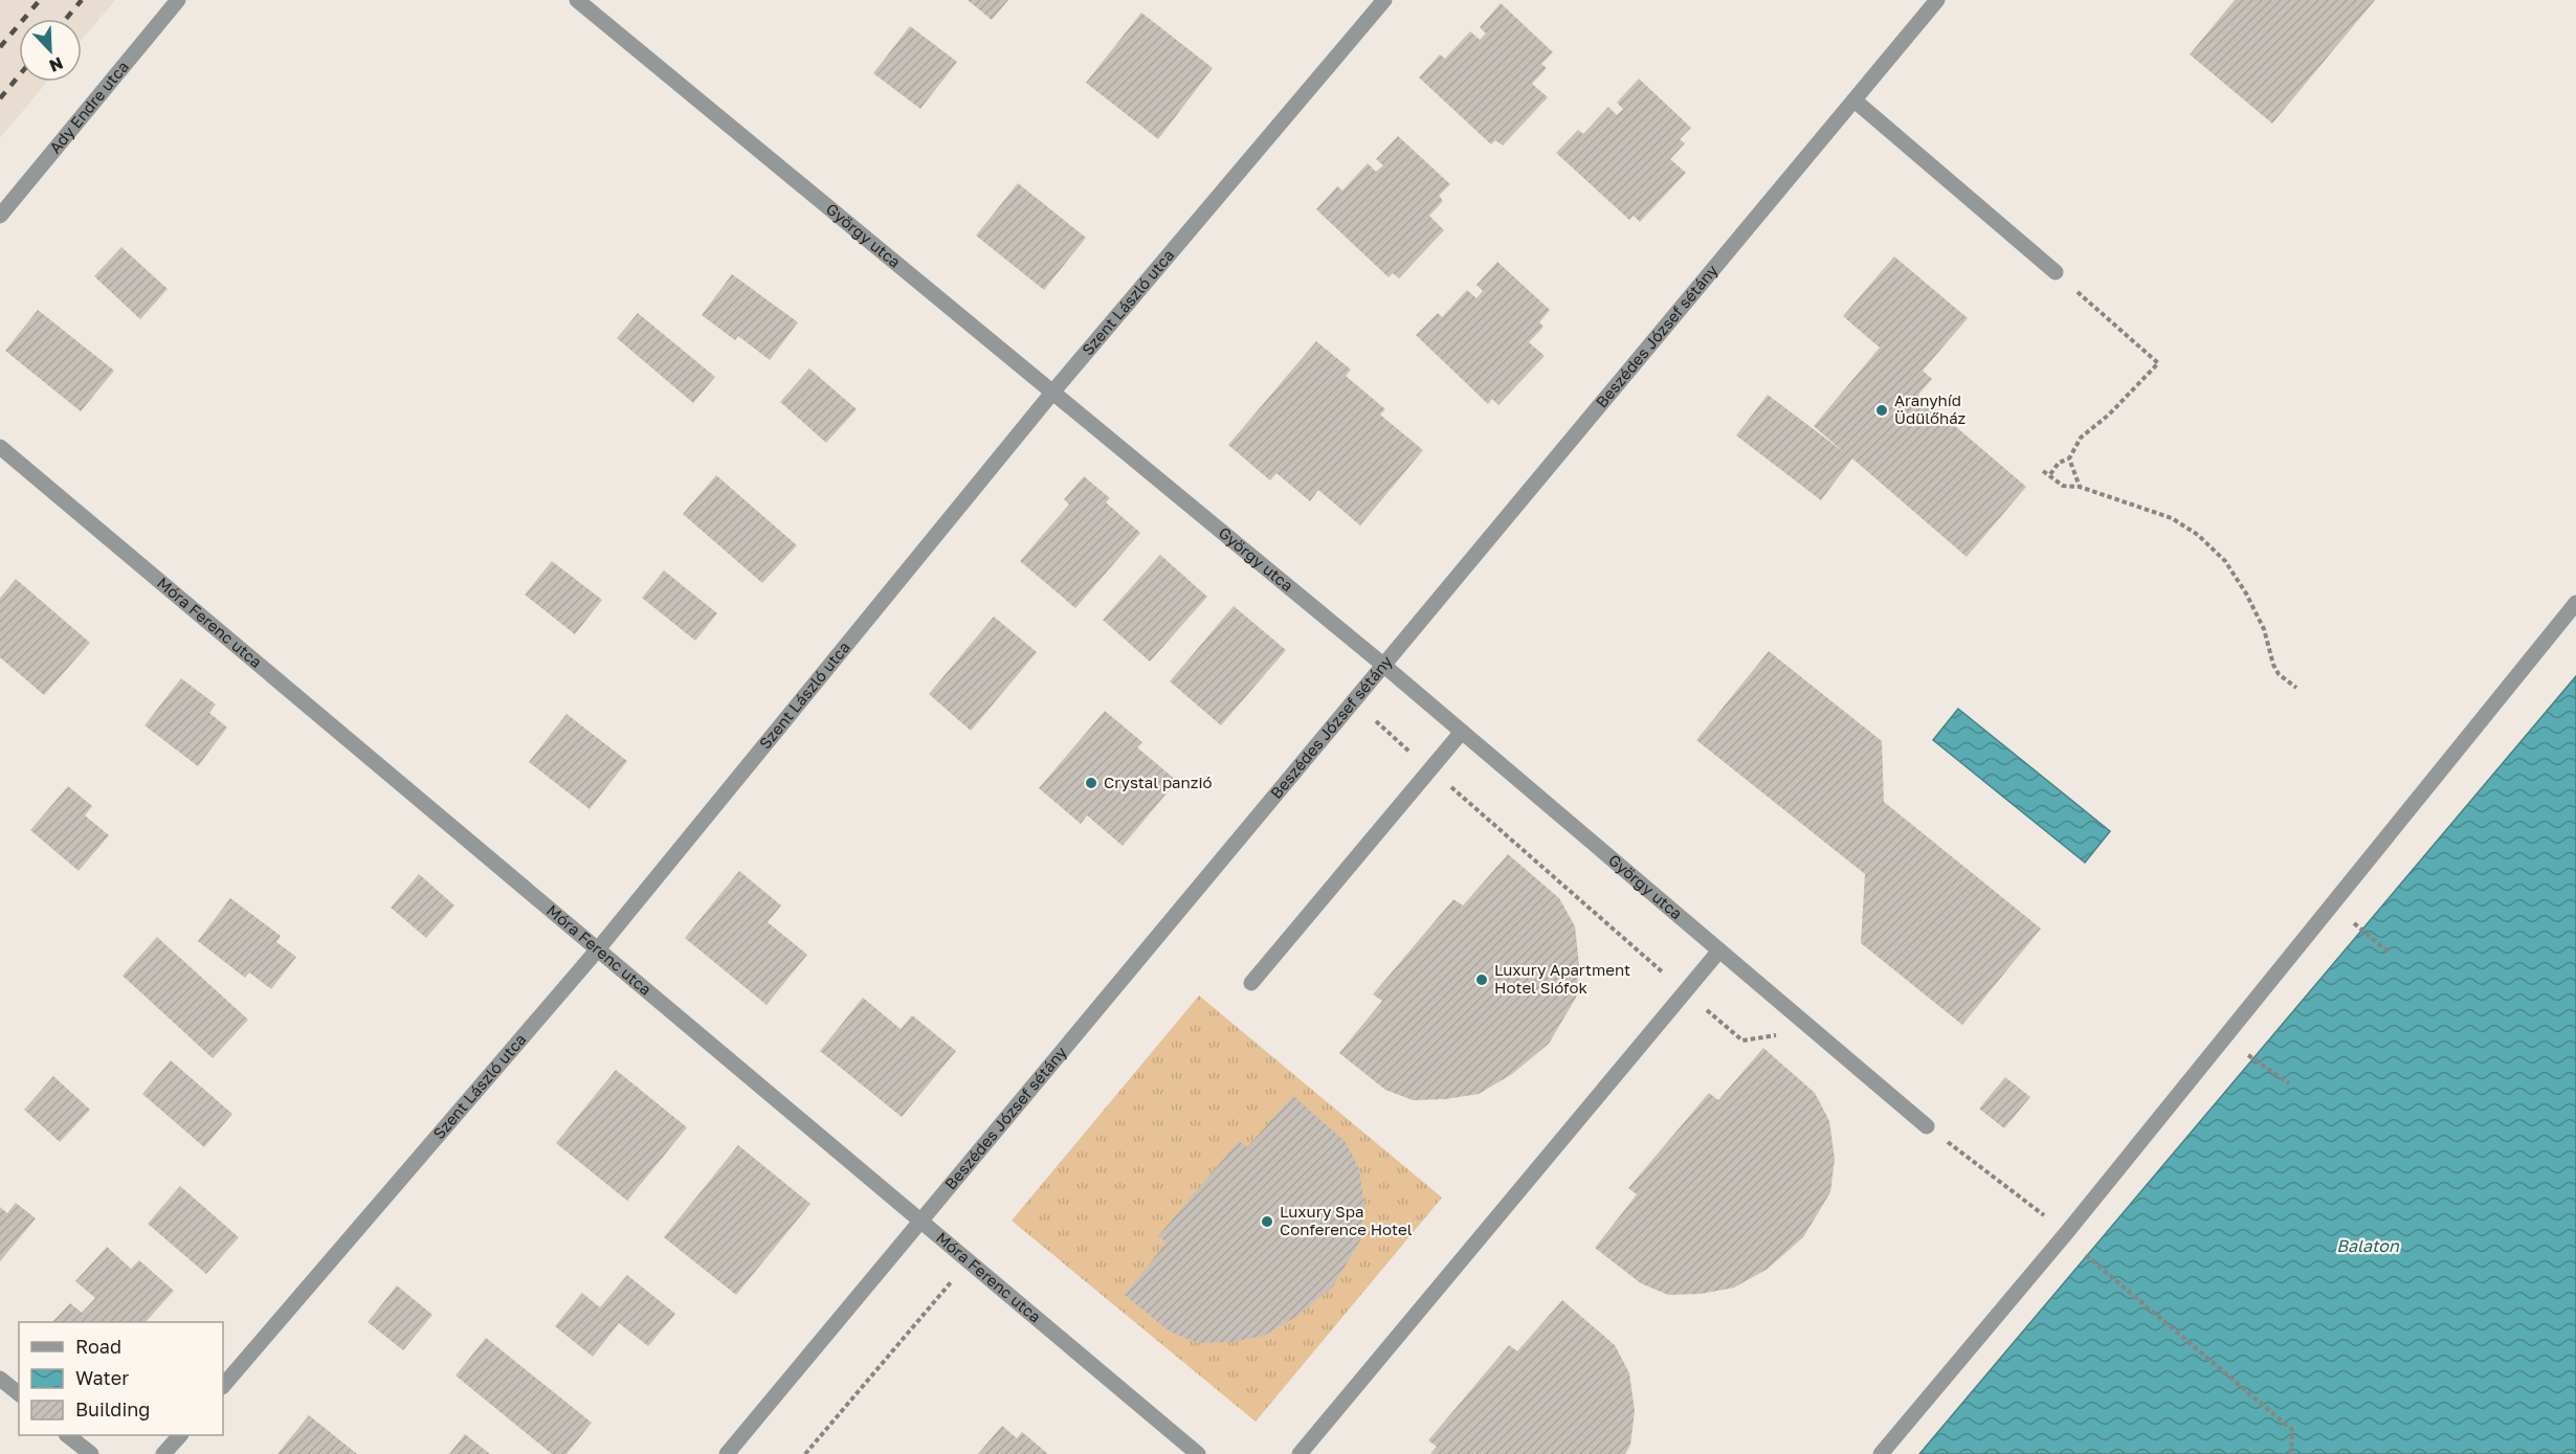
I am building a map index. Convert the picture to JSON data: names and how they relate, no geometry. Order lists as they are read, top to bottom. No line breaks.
{"streets":{"street":["Ady Endre utca","György utca","Szent László utca","Beszédes József sétány","Móra Ferenc utca"]},"crossings":[["György utca","Szent László utca"],["György utca","Beszédes József sétány"],["Szent László utca","Móra Ferenc utca"],["Beszédes József sétány","Móra Ferenc utca"]],"water":["Balaton"],"places":["Aranyhíd Üdülőház","Crystal panzió","Luxury Apartment Hotel Siófok","Luxury Spa Conference Hotel"],"legend":["Road","Water","Building"],"north":"bottom right"}
